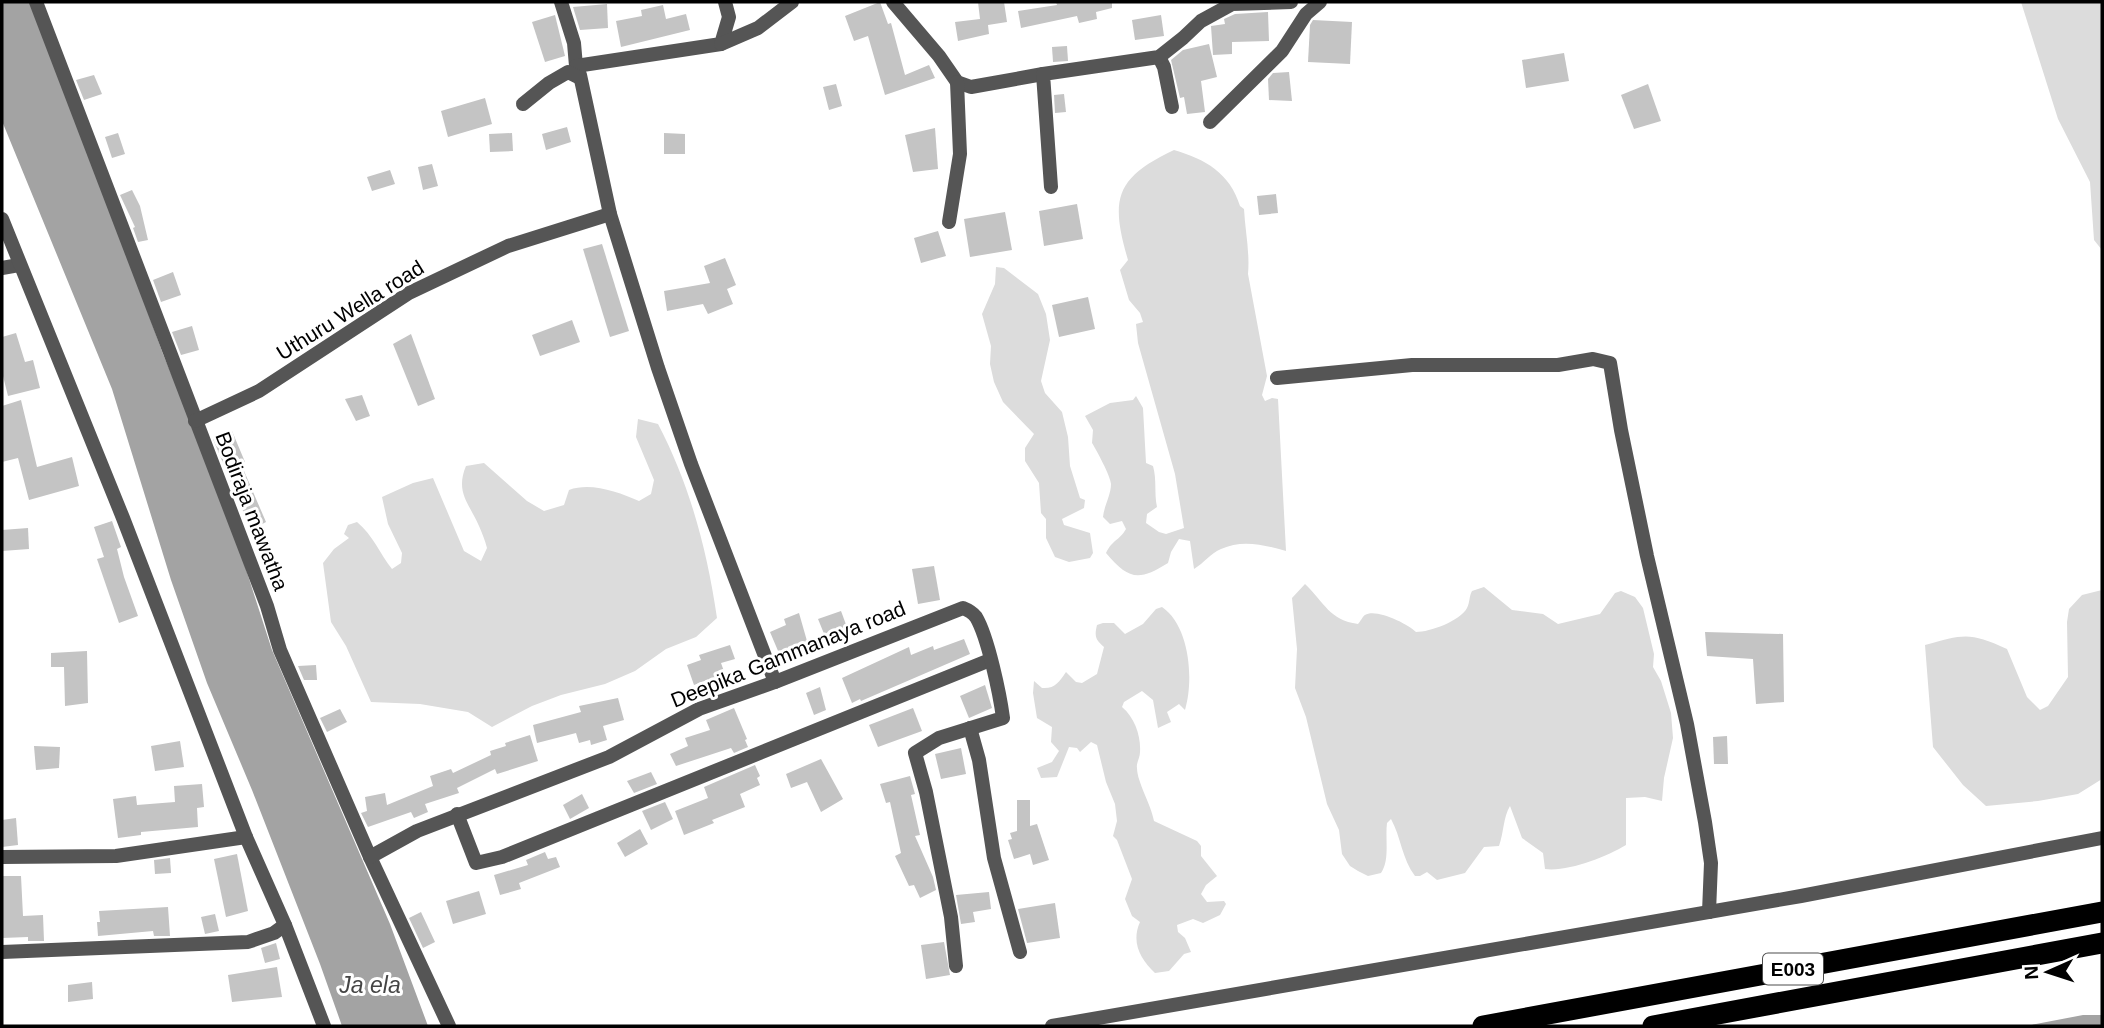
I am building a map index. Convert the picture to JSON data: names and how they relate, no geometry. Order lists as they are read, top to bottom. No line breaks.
{"streets":{"highway":["E003"],"street":["Uthuru Wella road","Bodiraja mawatha","Deepika Gammanaya road"]},"crossings":[["Uthuru Wella road","Bodiraja mawatha"],["Bodiraja mawatha","Deepika Gammanaya road"]],"water":["Ja ela"],"north":"left"}
